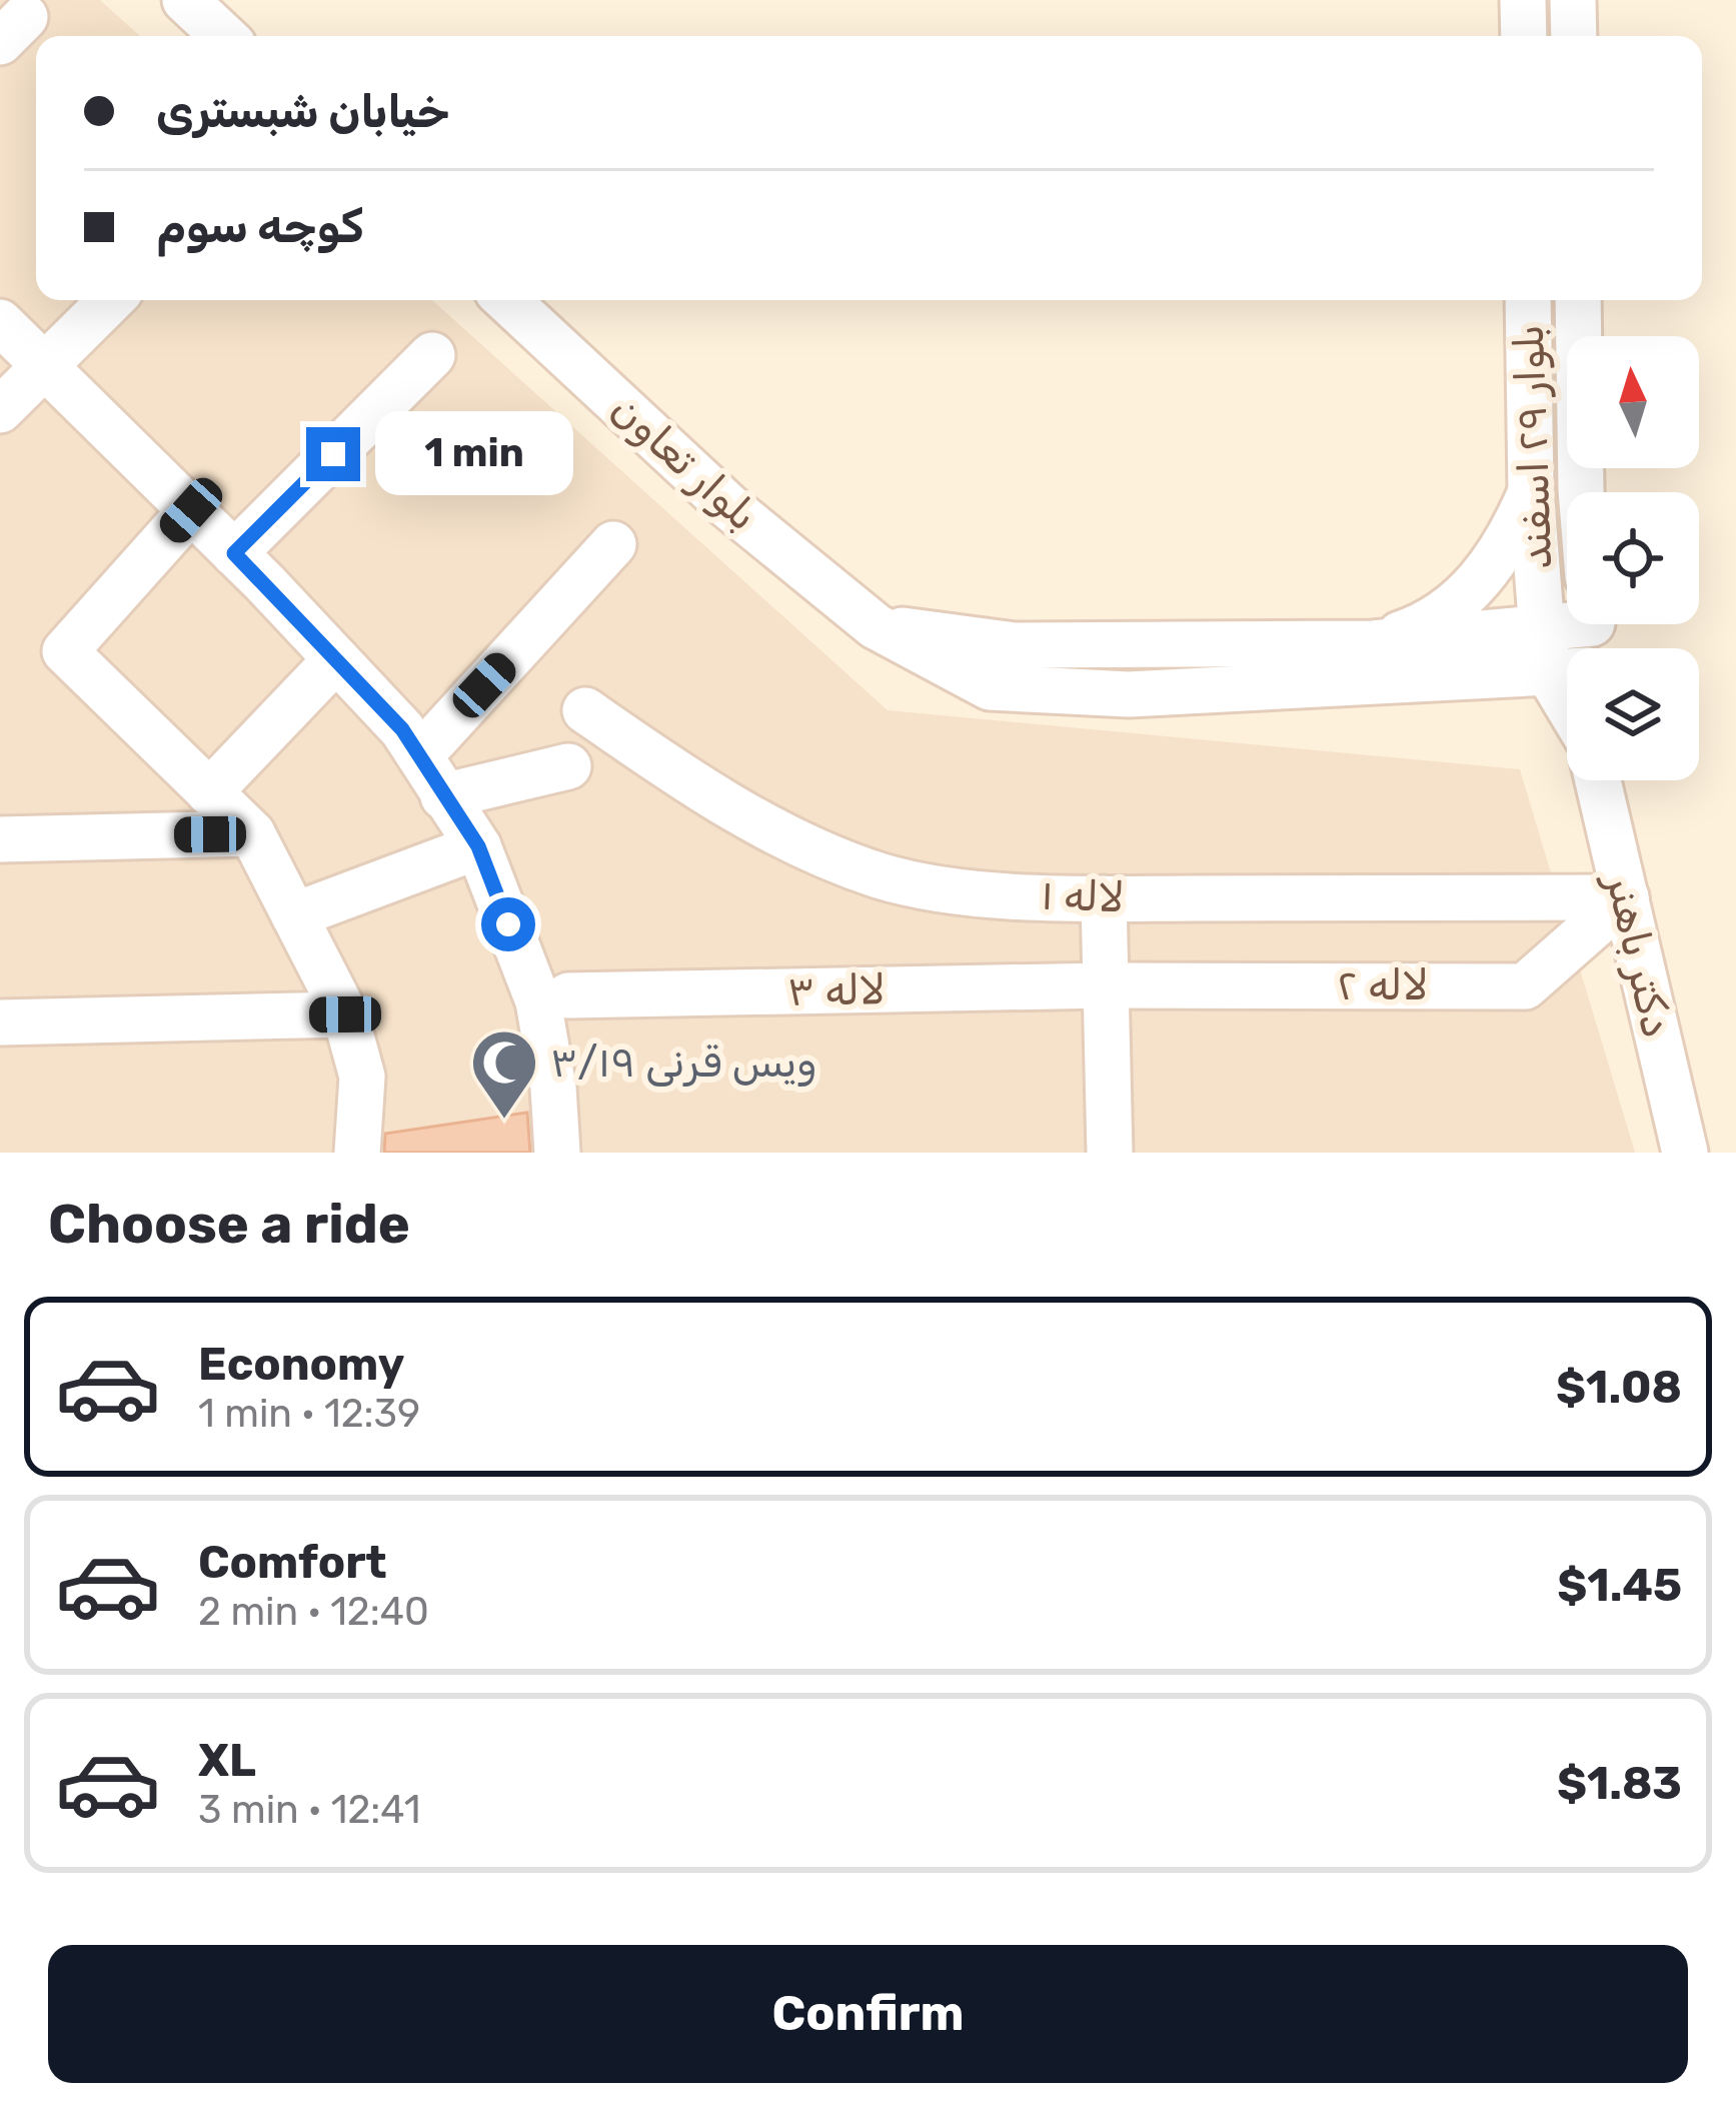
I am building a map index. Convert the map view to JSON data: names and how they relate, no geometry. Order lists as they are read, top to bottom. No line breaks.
{"streets":{"street":["بلوار ۲۹ اسفند","بلوار تعاون","لاله ۱","دکتر باهنر","لاله ۲","لاله ۳"]},"crossings":[["لاله ۱","دکتر باهنر"],["لاله ۱","لاله ۲"],["دکتر باهنر","لاله ۲"],["لاله ۲","لاله ۳"]],"places":{"mosque":["ویس قرنی ۳/۱۹"]},"north":"top","page":{"banner":["خیابان شبستری","کوچه سوم"],"bubble":"1 min","heading":"Choose a ride","list":[{"name":"Economy","note":"1 min · 12:39","value":"$1.08"},{"name":"Comfort","note":"2 min · 12:40","value":"$1.45"},{"name":"XL","note":"3 min · 12:41","value":"$1.83"}],"buttons":"Confirm"}}
